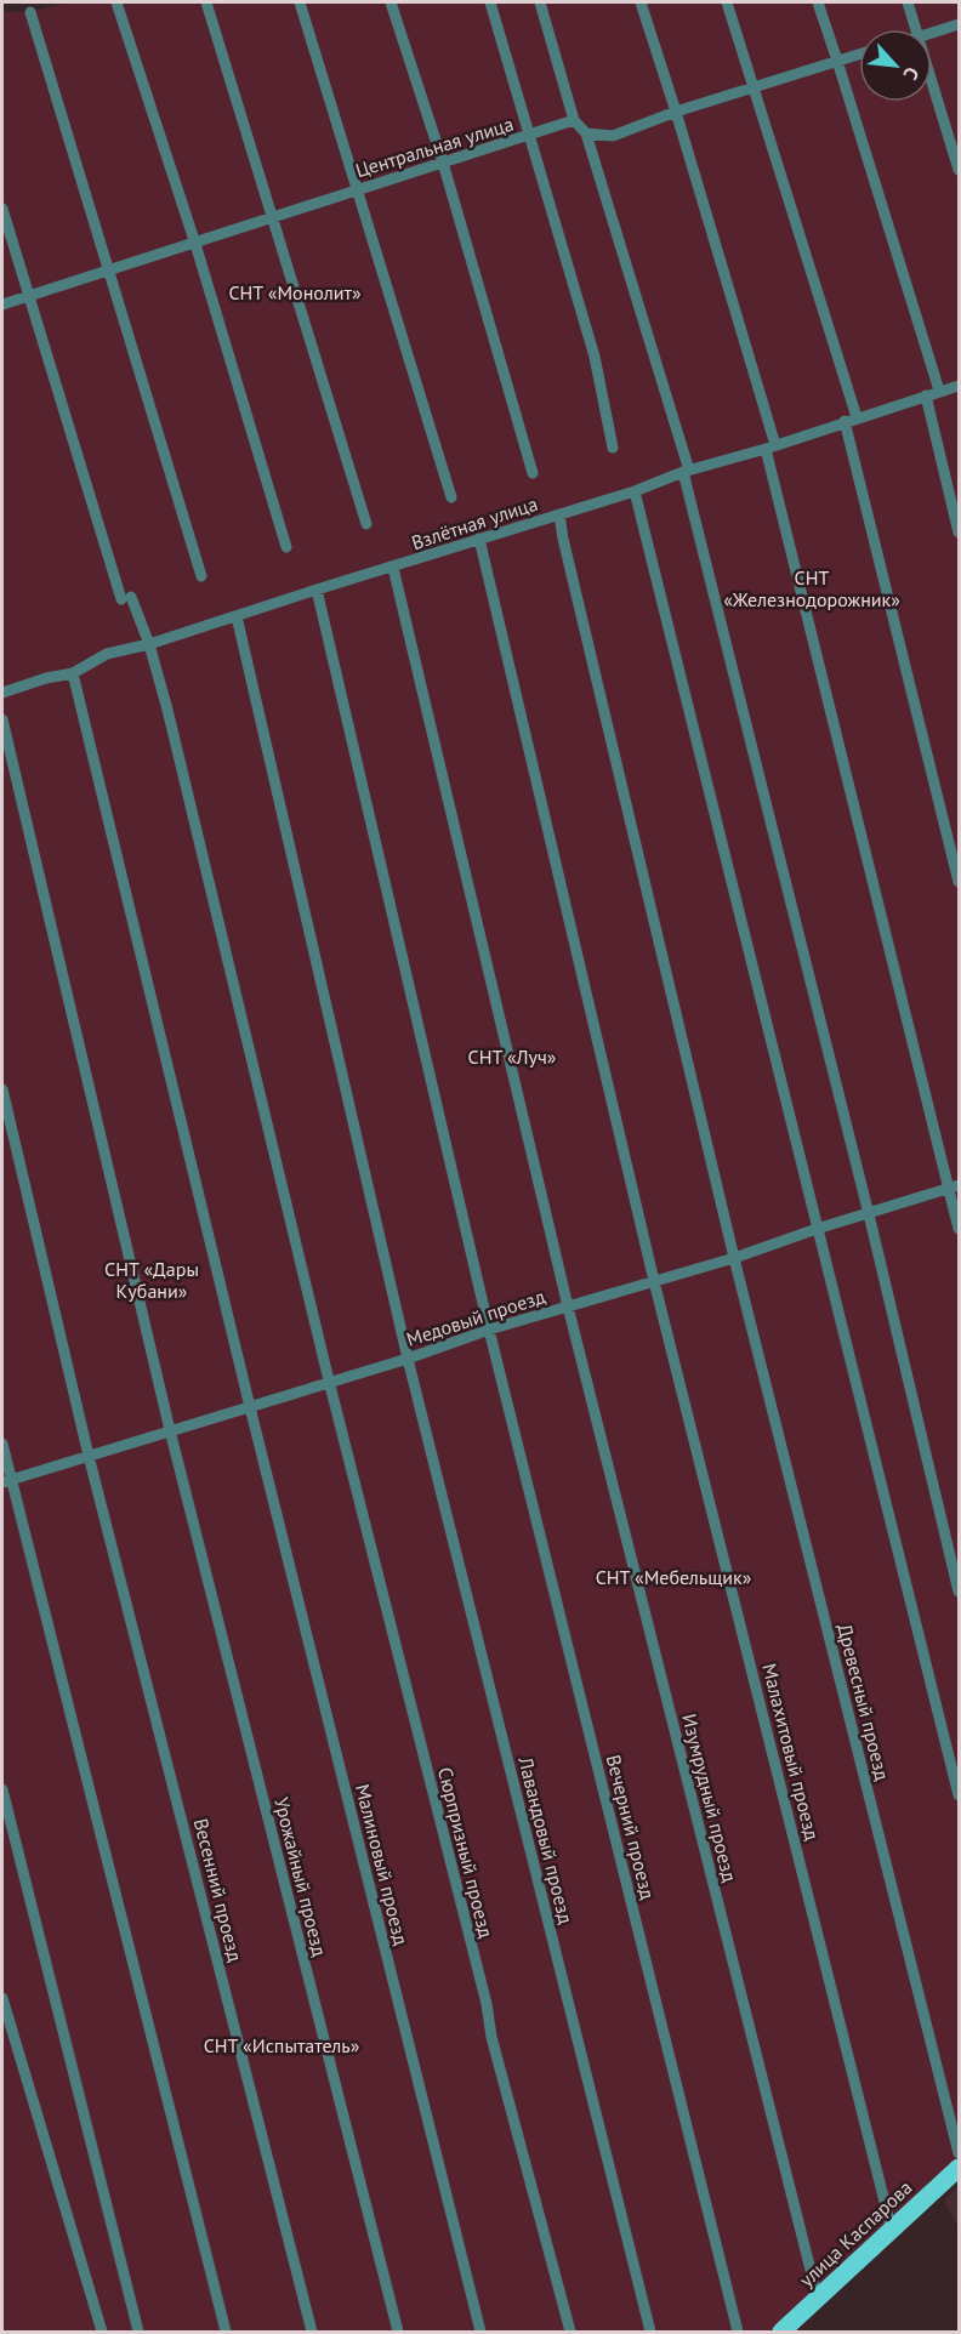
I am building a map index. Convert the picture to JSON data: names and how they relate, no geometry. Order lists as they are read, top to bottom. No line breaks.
{"streets":{"main road":["улица Каспарова"],"street":["Центральная улица","Взлётная улица","Медовый проезд","Древесный проезд","Малахитовый проезд","Изумрудный проезд","Вечерний проезд","Лавандовый проезд","Сюрпризный проезд","Малиновый проезд","Урожайный проезд","Весенний проезд"]},"crossings":[["Центральная улица","Сюрпризный проезд"],["Взлётная улица","Древесный проезд"],["Взлётная улица","Малахитовый проезд"],["Взлётная улица","Изумрудный проезд"],["Взлётная улица","Вечерний проезд"],["Взлётная улица","Лавандовый проезд"],["Взлётная улица","Сюрпризный проезд"],["Взлётная улица","Малиновый проезд"],["Медовый проезд","Древесный проезд"],["Медовый проезд","Малахитовый проезд"],["Медовый проезд","Изумрудный проезд"],["Медовый проезд","Вечерний проезд"],["Медовый проезд","Лавандовый проезд"],["Медовый проезд","Сюрпризный проезд"],["Медовый проезд","Малиновый проезд"],["Медовый проезд","Урожайный проезд"],["Медовый проезд","Весенний проезд"],["Малахитовый проезд","улица Каспарова"],["Изумрудный проезд","улица Каспарова"]],"parks":["СНТ «Монолит»","СНТ «Железнодорожник»","СНТ «Луч»","СНТ «Дары Кубани»","СНТ «Мебельщик»","СНТ «Испытатель»"],"north":"bottom right"}
